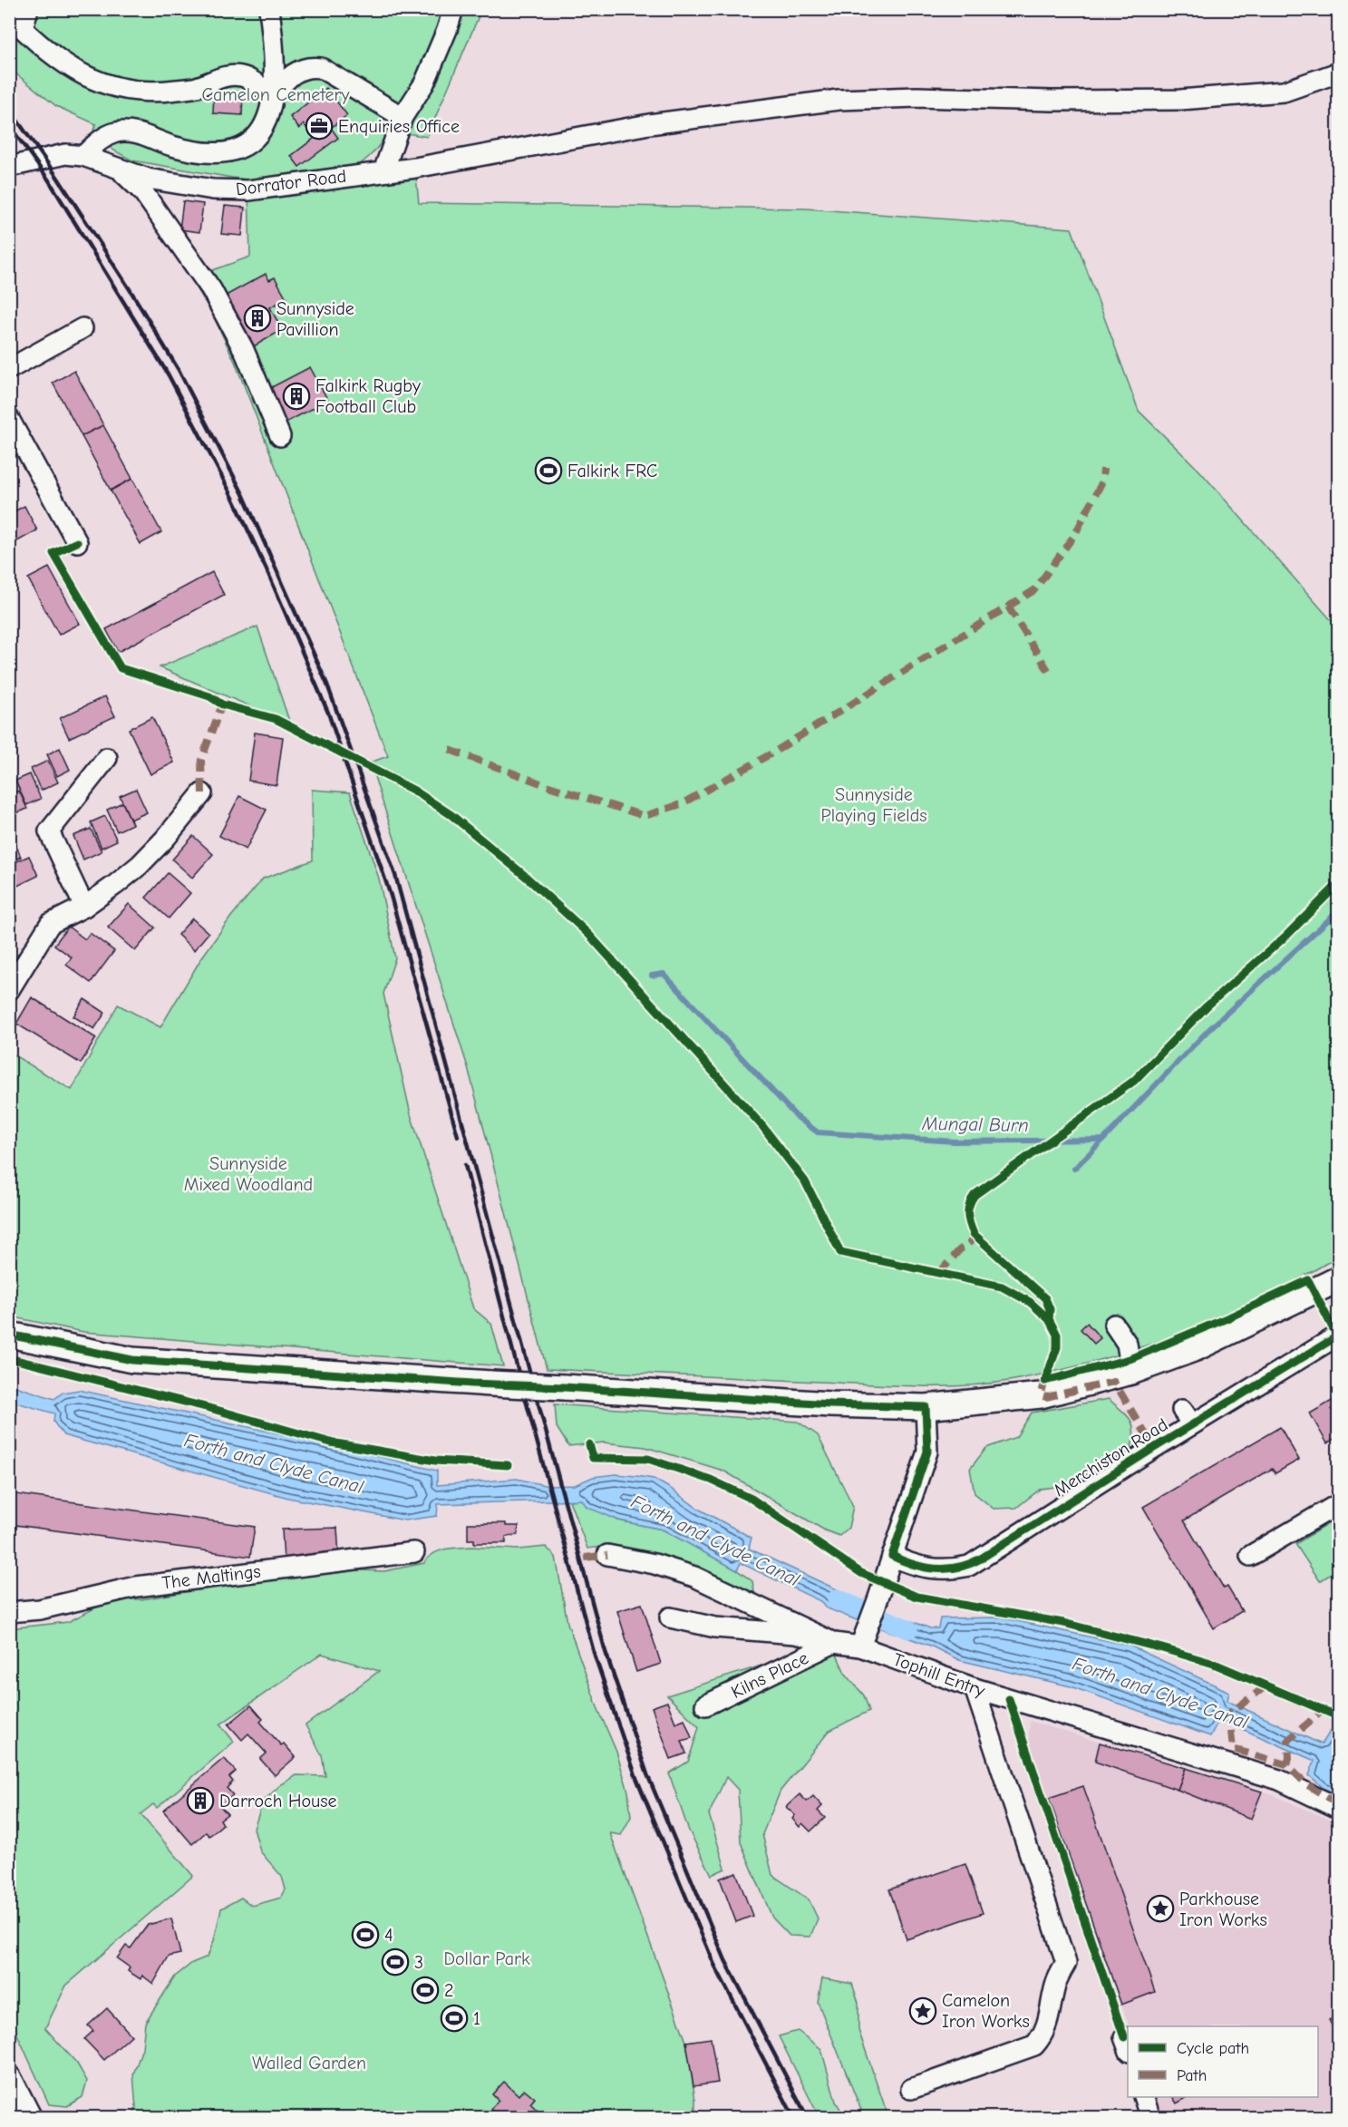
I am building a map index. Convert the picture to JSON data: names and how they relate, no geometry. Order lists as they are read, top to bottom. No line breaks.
{"streets":{"street":["Dorrator Road","Merchiston Road","The Maltings","Kilns Place","Tophill Entry"]},"crossings":[["Kilns Place","Tophill Entry"]],"water":["Mungal Burn","Forth and Clyde Canal"],"parks":["Camelon Cemetery","Sunnyside Playing Fields","Sunnyside Mixed Woodland","Dollar Park","Walled Garden"],"places":{"office":["Enquiries Office"],"building":["Sunnyside Pavillion","Falkirk Rugby Football Club","Darroch House"],"sports":["Falkirk FRC","4","3","2","1"],"place":["Parkhouse Iron Works","Camelon Iron Works"]},"legend":["Cycle path","Path"]}
